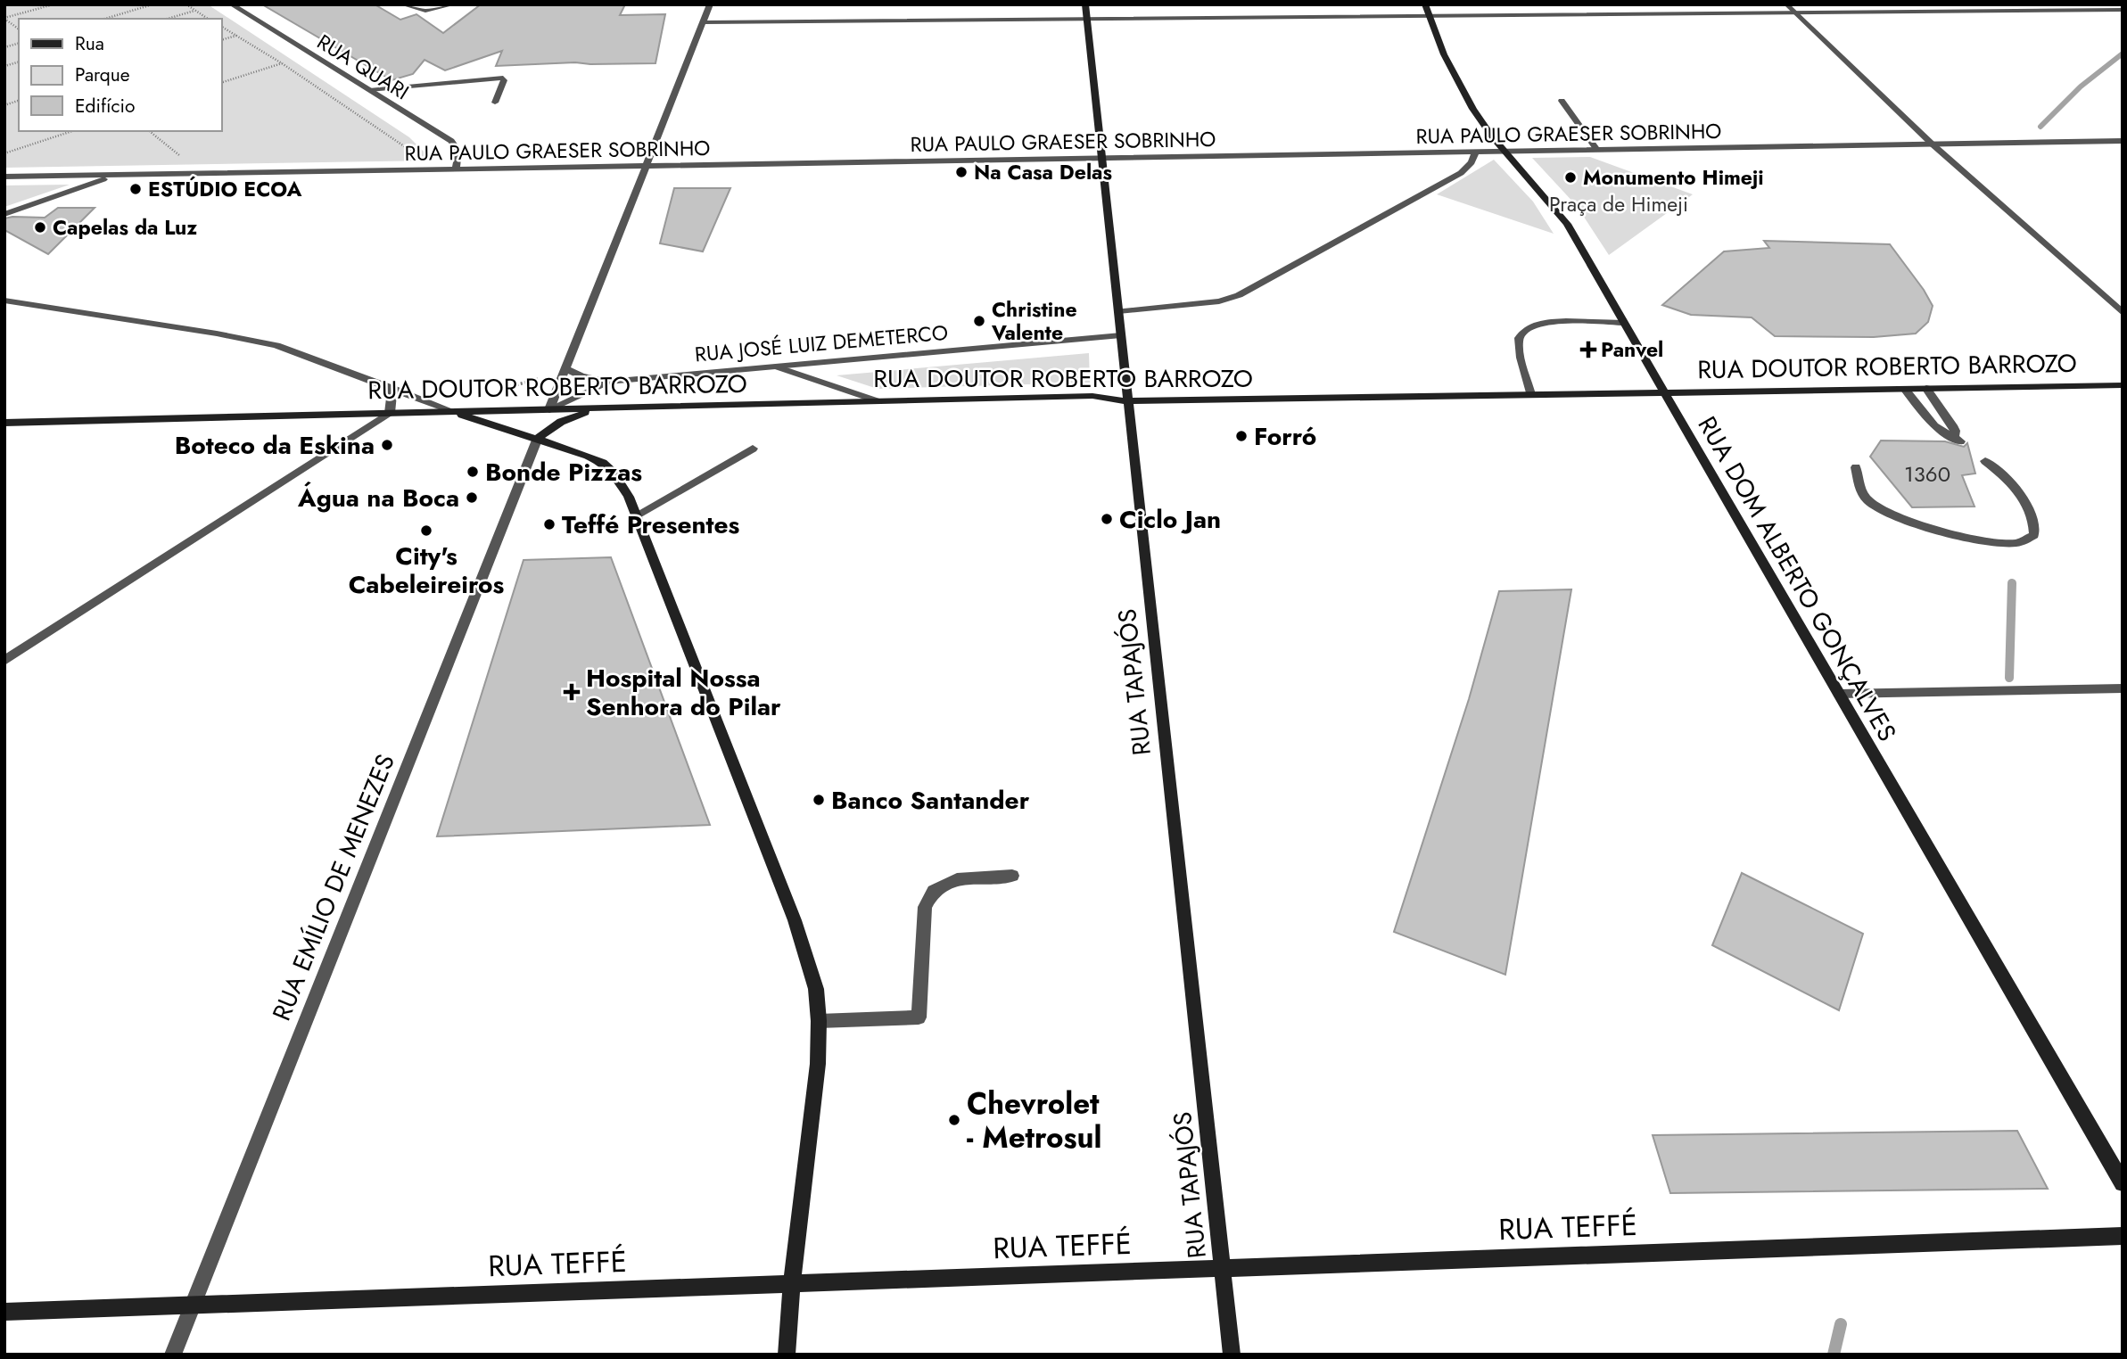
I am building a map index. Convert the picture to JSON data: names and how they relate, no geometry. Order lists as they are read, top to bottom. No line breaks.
{"streets":{"main road":["RUA DOUTOR ROBERTO BARROZO","RUA DOM ALBERTO GONÇALVES","RUA TAPAJÓS","RUA TEFFÉ"],"street":["RUA QUARI","RUA PAULO GRAESER SOBRINHO","RUA JOSÉ LUIZ DEMETERCO","RUA EMÍLIO DE MENEZES"]},"crossings":[["RUA QUARI","RUA PAULO GRAESER SOBRINHO"],["RUA PAULO GRAESER SOBRINHO","RUA DOM ALBERTO GONÇALVES"],["RUA PAULO GRAESER SOBRINHO","RUA TAPAJÓS"],["RUA JOSÉ LUIZ DEMETERCO","RUA TAPAJÓS"],["RUA DOUTOR ROBERTO BARROZO","RUA DOM ALBERTO GONÇALVES"],["RUA DOUTOR ROBERTO BARROZO","RUA TAPAJÓS"],["RUA TAPAJÓS","RUA TEFFÉ"],["RUA EMÍLIO DE MENEZES","RUA TEFFÉ"]],"parks":["Praça de Himeji"],"places":{"other":["Na Casa Delas","Monumento Himeji","ESTÚDIO ECOA","Capelas da Luz","Christine Valente","Forró","Boteco da Eskina","Bonde Pizzas","Água na Boca","Ciclo Jan","Teffé Presentes","City's Cabeleireiros","Banco Santander","Chevrolet - Metrosul"],"health":["Panvel","Hospital Nossa Senhora do Pilar"]},"house_numbers":["1360"],"legend":["Rua","Parque","Edifício"]}
